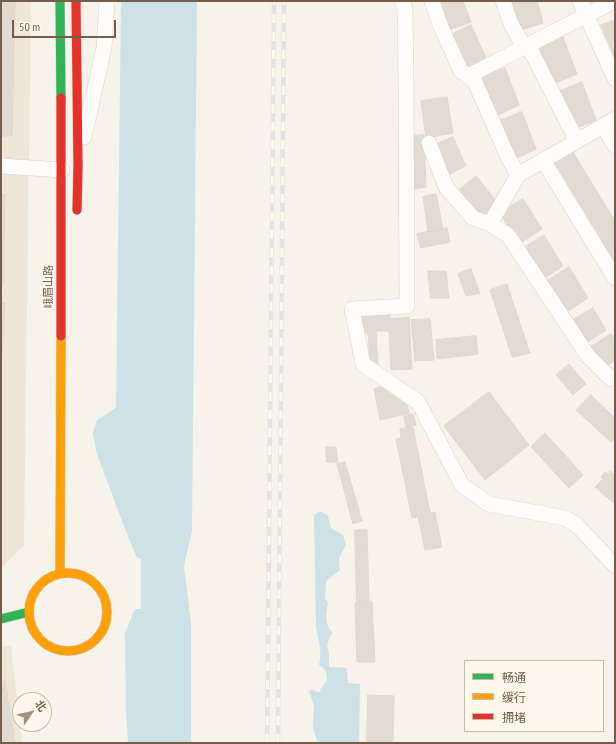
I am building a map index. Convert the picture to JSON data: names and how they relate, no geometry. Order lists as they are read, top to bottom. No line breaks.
{"streets":{"street":["峨眉山路"]},"legend":["畅通","缓行","拥堵"],"scale_bar":"50 m","north":"top right"}
